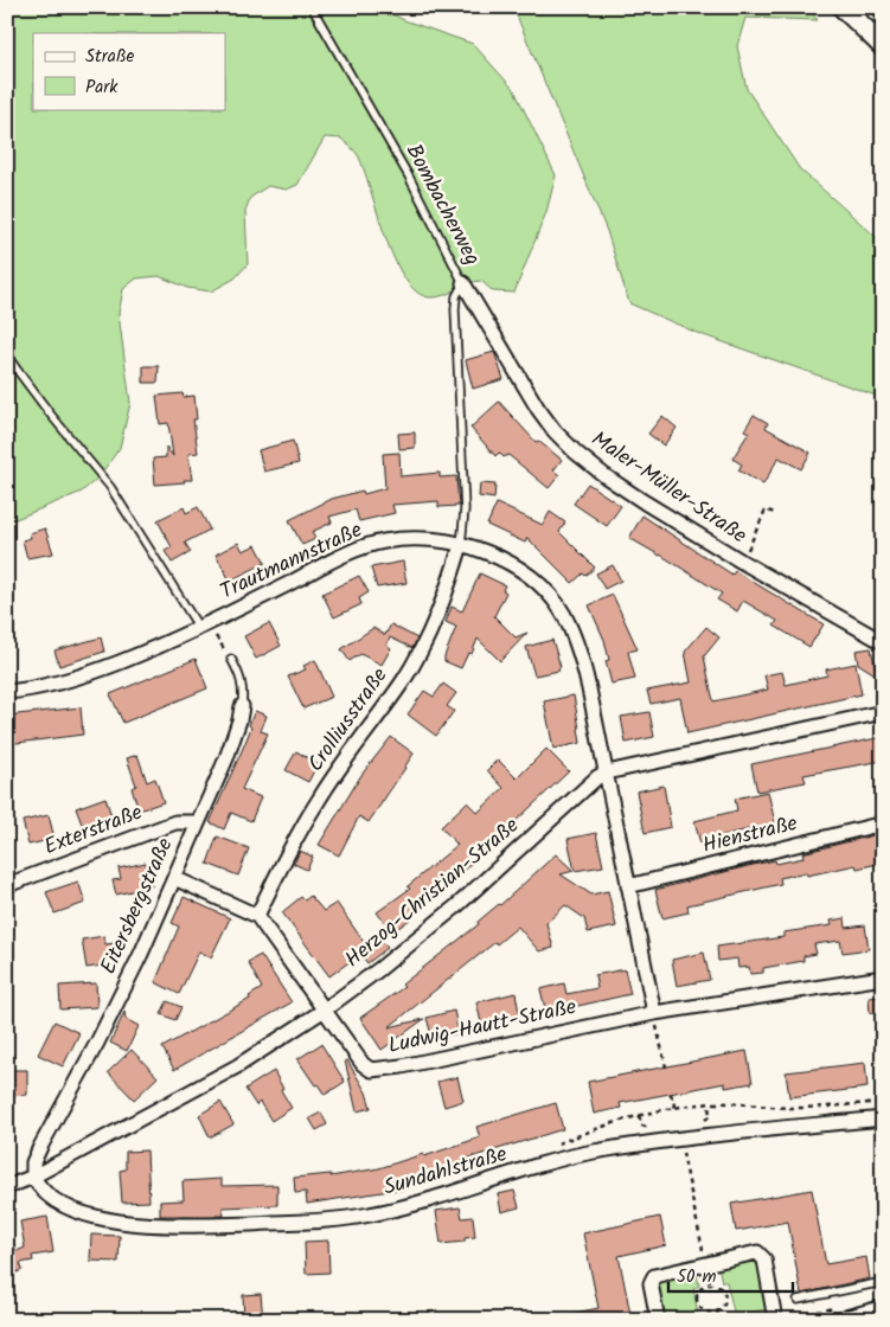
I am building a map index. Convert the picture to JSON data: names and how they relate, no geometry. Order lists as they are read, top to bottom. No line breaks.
{"streets":{"street":["Maler-Müller-Straße","Trautmannstraße","Crolliusstraße","Exterstraße","Hienstraße","Herzog-Christian-Straße","Eitersbergstraße","Ludwig-Hautt-Straße","Sundahlstraße"],"lane":["Bombacherweg"]},"crossings":[["Bombacherweg","Maler-Müller-Straße"],["Bombacherweg","Trautmannstraße"],["Bombacherweg","Crolliusstraße"],["Trautmannstraße","Crolliusstraße"],["Trautmannstraße","Hienstraße"],["Trautmannstraße","Herzog-Christian-Straße"],["Trautmannstraße","Ludwig-Hautt-Straße"],["Crolliusstraße","Ludwig-Hautt-Straße"],["Exterstraße","Eitersbergstraße"],["Herzog-Christian-Straße","Eitersbergstraße"],["Herzog-Christian-Straße","Ludwig-Hautt-Straße"],["Herzog-Christian-Straße","Sundahlstraße"],["Eitersbergstraße","Ludwig-Hautt-Straße"],["Eitersbergstraße","Sundahlstraße"]],"legend":["Straße","Park"],"scale_bar":"50 m"}
